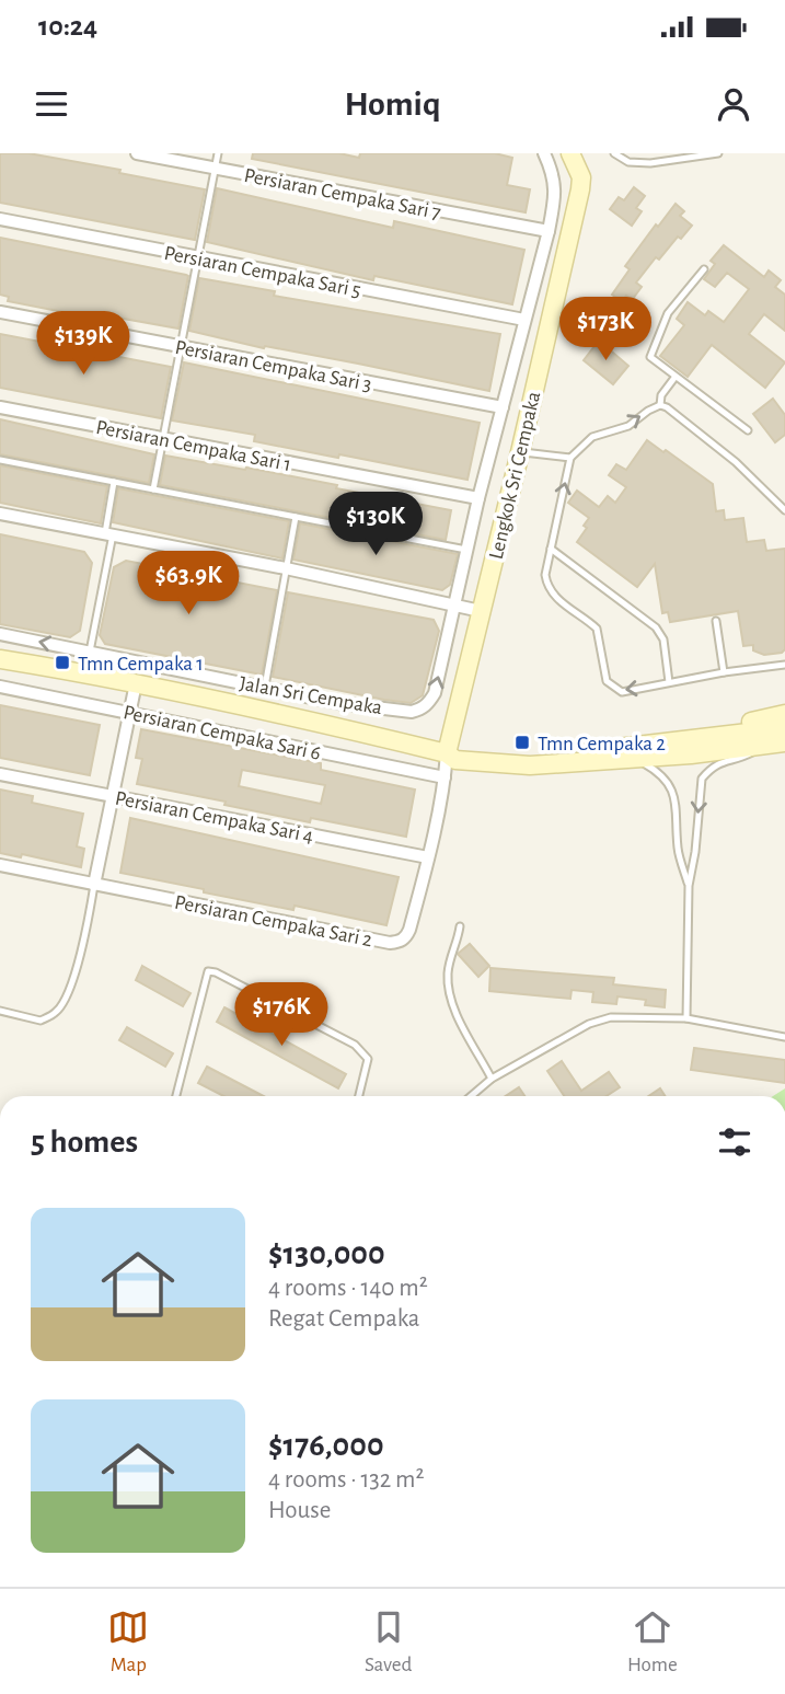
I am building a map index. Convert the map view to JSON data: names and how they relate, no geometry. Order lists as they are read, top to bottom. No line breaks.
{"streets":{"street":["Persiaran Cempaka Sari 7","Persiaran Cempaka Sari 5","Persiaran Cempaka Sari 3","Persiaran Cempaka Sari 1","Lengkok Sri Cempaka","Jalan Sri Cempaka","Persiaran Cempaka Sari 6","Persiaran Cempaka Sari 4","Persiaran Cempaka Sari 2"]},"crossings":[["Lengkok Sri Cempaka","Jalan Sri Cempaka"],["Lengkok Sri Cempaka","Persiaran Cempaka Sari 2"],["Jalan Sri Cempaka","Persiaran Cempaka Sari 2"],["Persiaran Cempaka Sari 6","Persiaran Cempaka Sari 2"],["Persiaran Cempaka Sari 4","Persiaran Cempaka Sari 2"]],"places":{"transit":["Tmn Cempaka 1","Tmn Cempaka 2"]},"page":{"status":"10:24","header":"Homiq","price":["$173K","$139K","$130K","$63.9K","$176K"],"heading":"5 homes","list":[{"name":"$130,000","note":"4 rooms · 140 m² · Regat Cempaka"},{"name":"$176,000","note":"4 rooms · 132 m² · House"}],"tabs":["Map","Saved","Home"]}}
